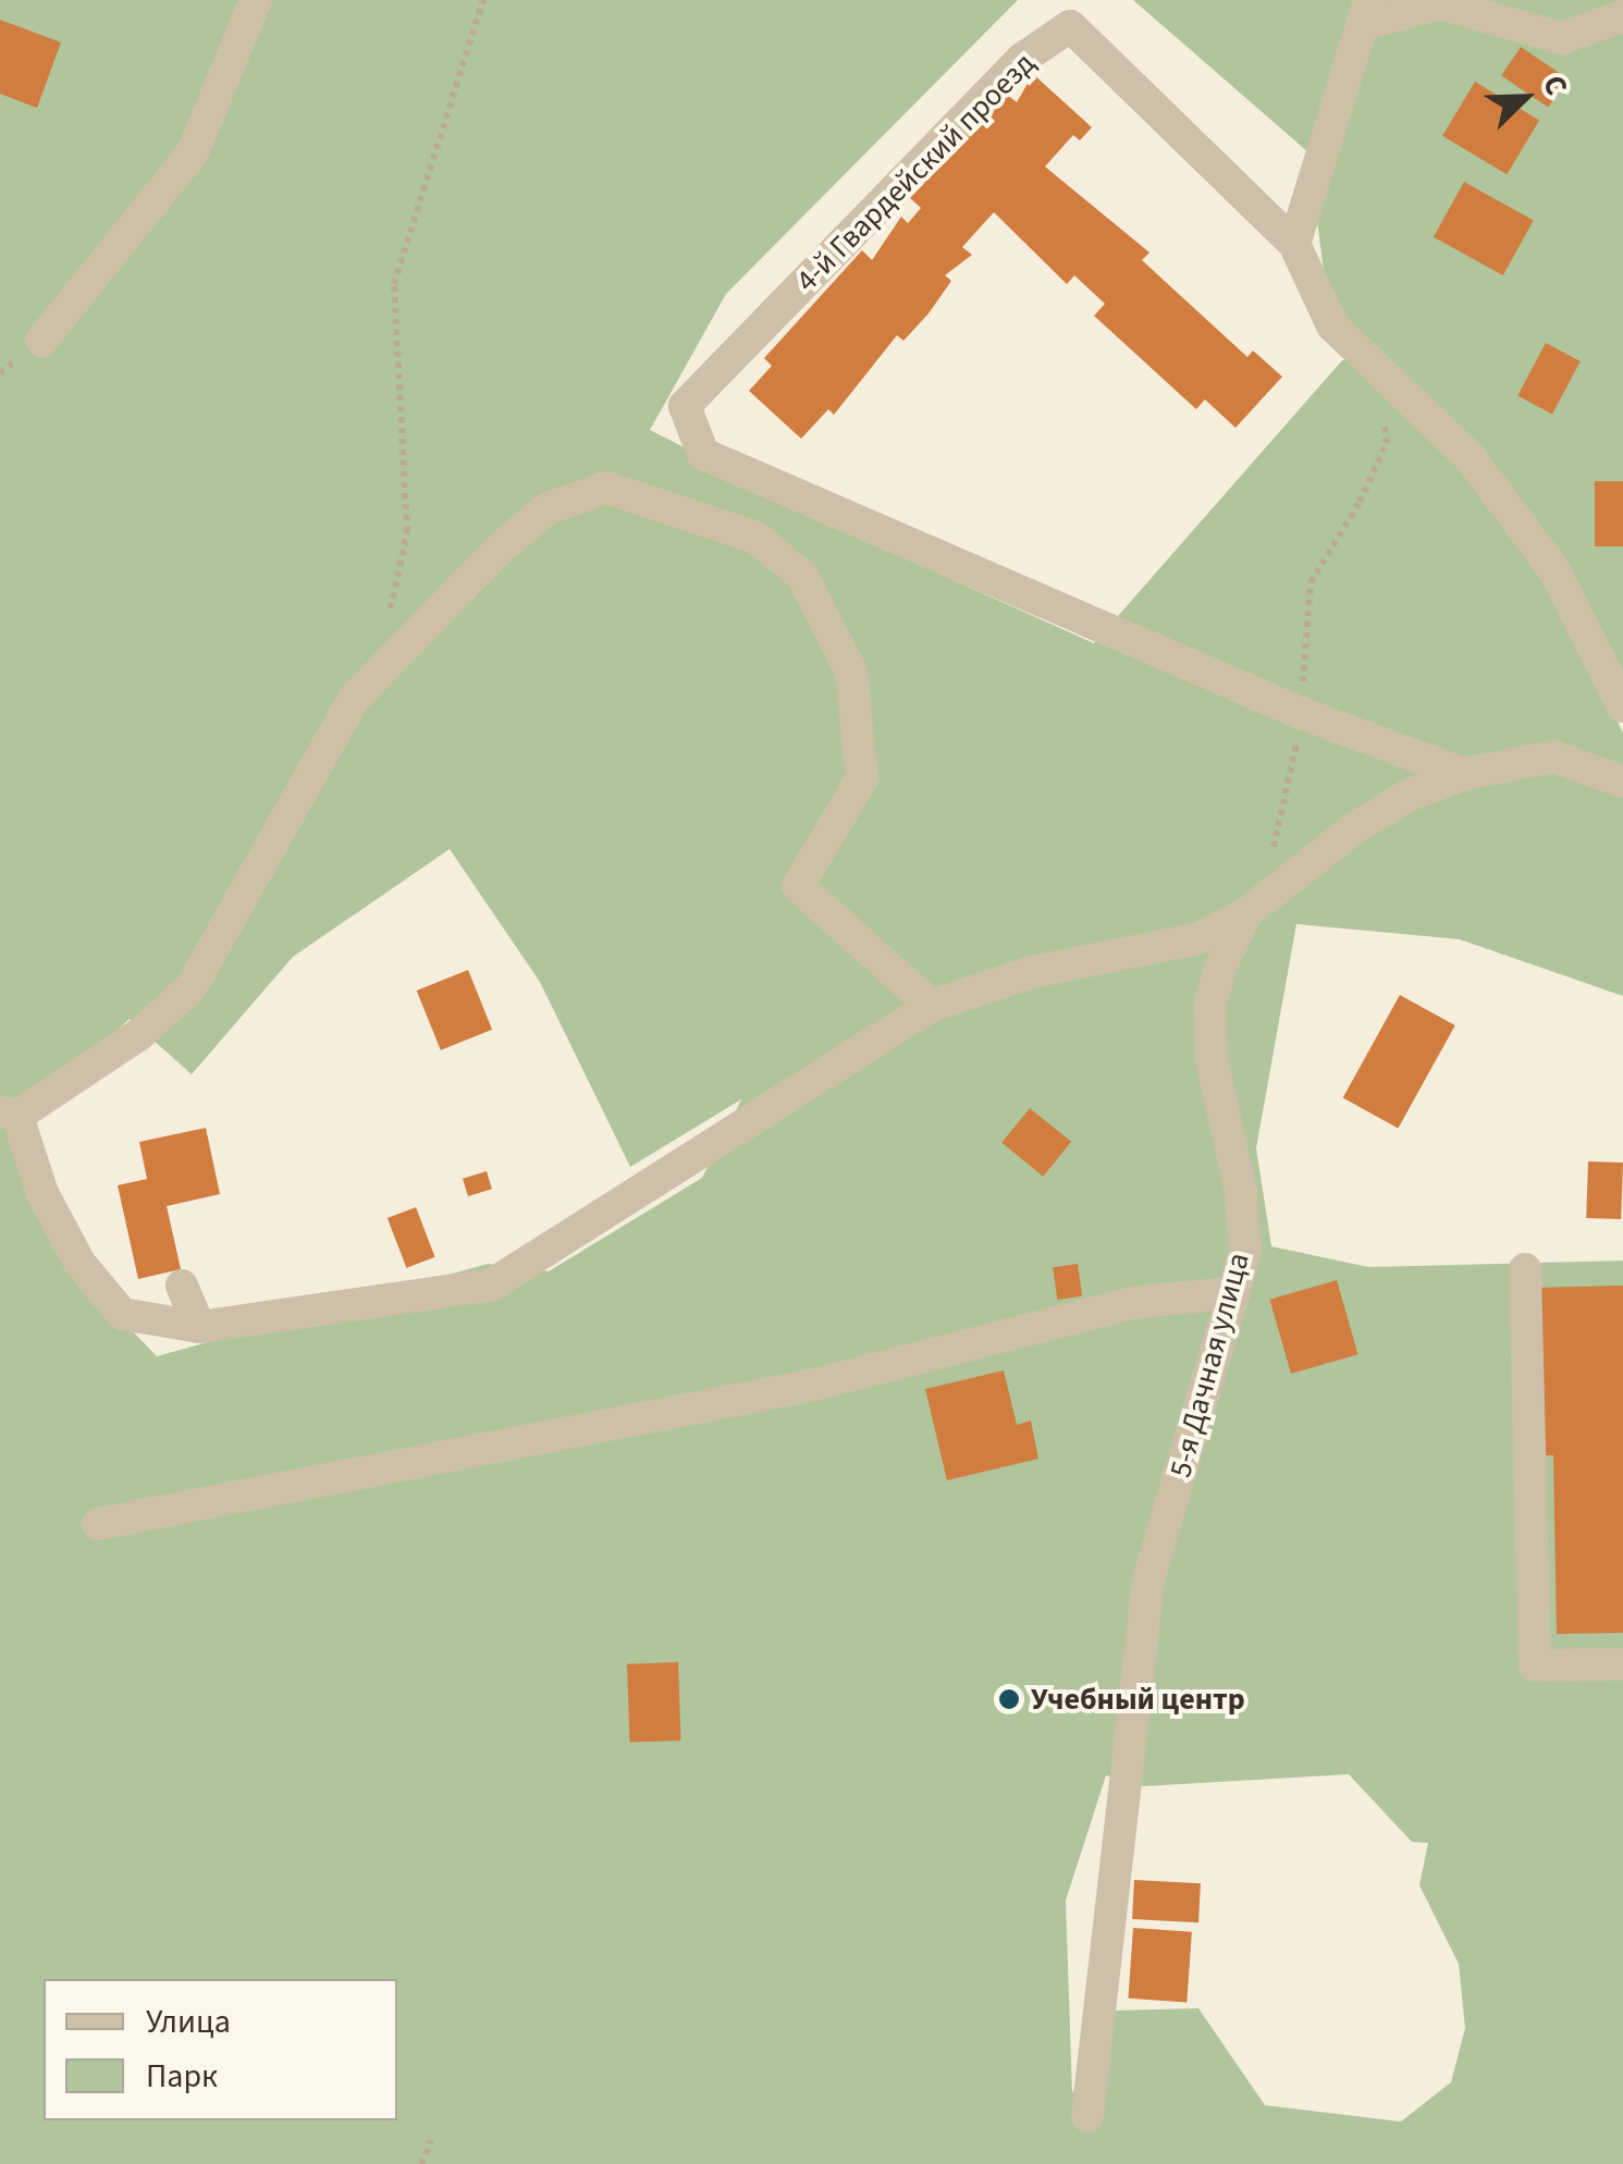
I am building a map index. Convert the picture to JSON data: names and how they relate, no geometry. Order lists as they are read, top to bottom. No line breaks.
{"streets":{"lane":["4-й Гвардейский проезд","5-я Дачная улица"]},"places":["Учебный центр"],"legend":["Улица","Парк"],"north":"top right"}
